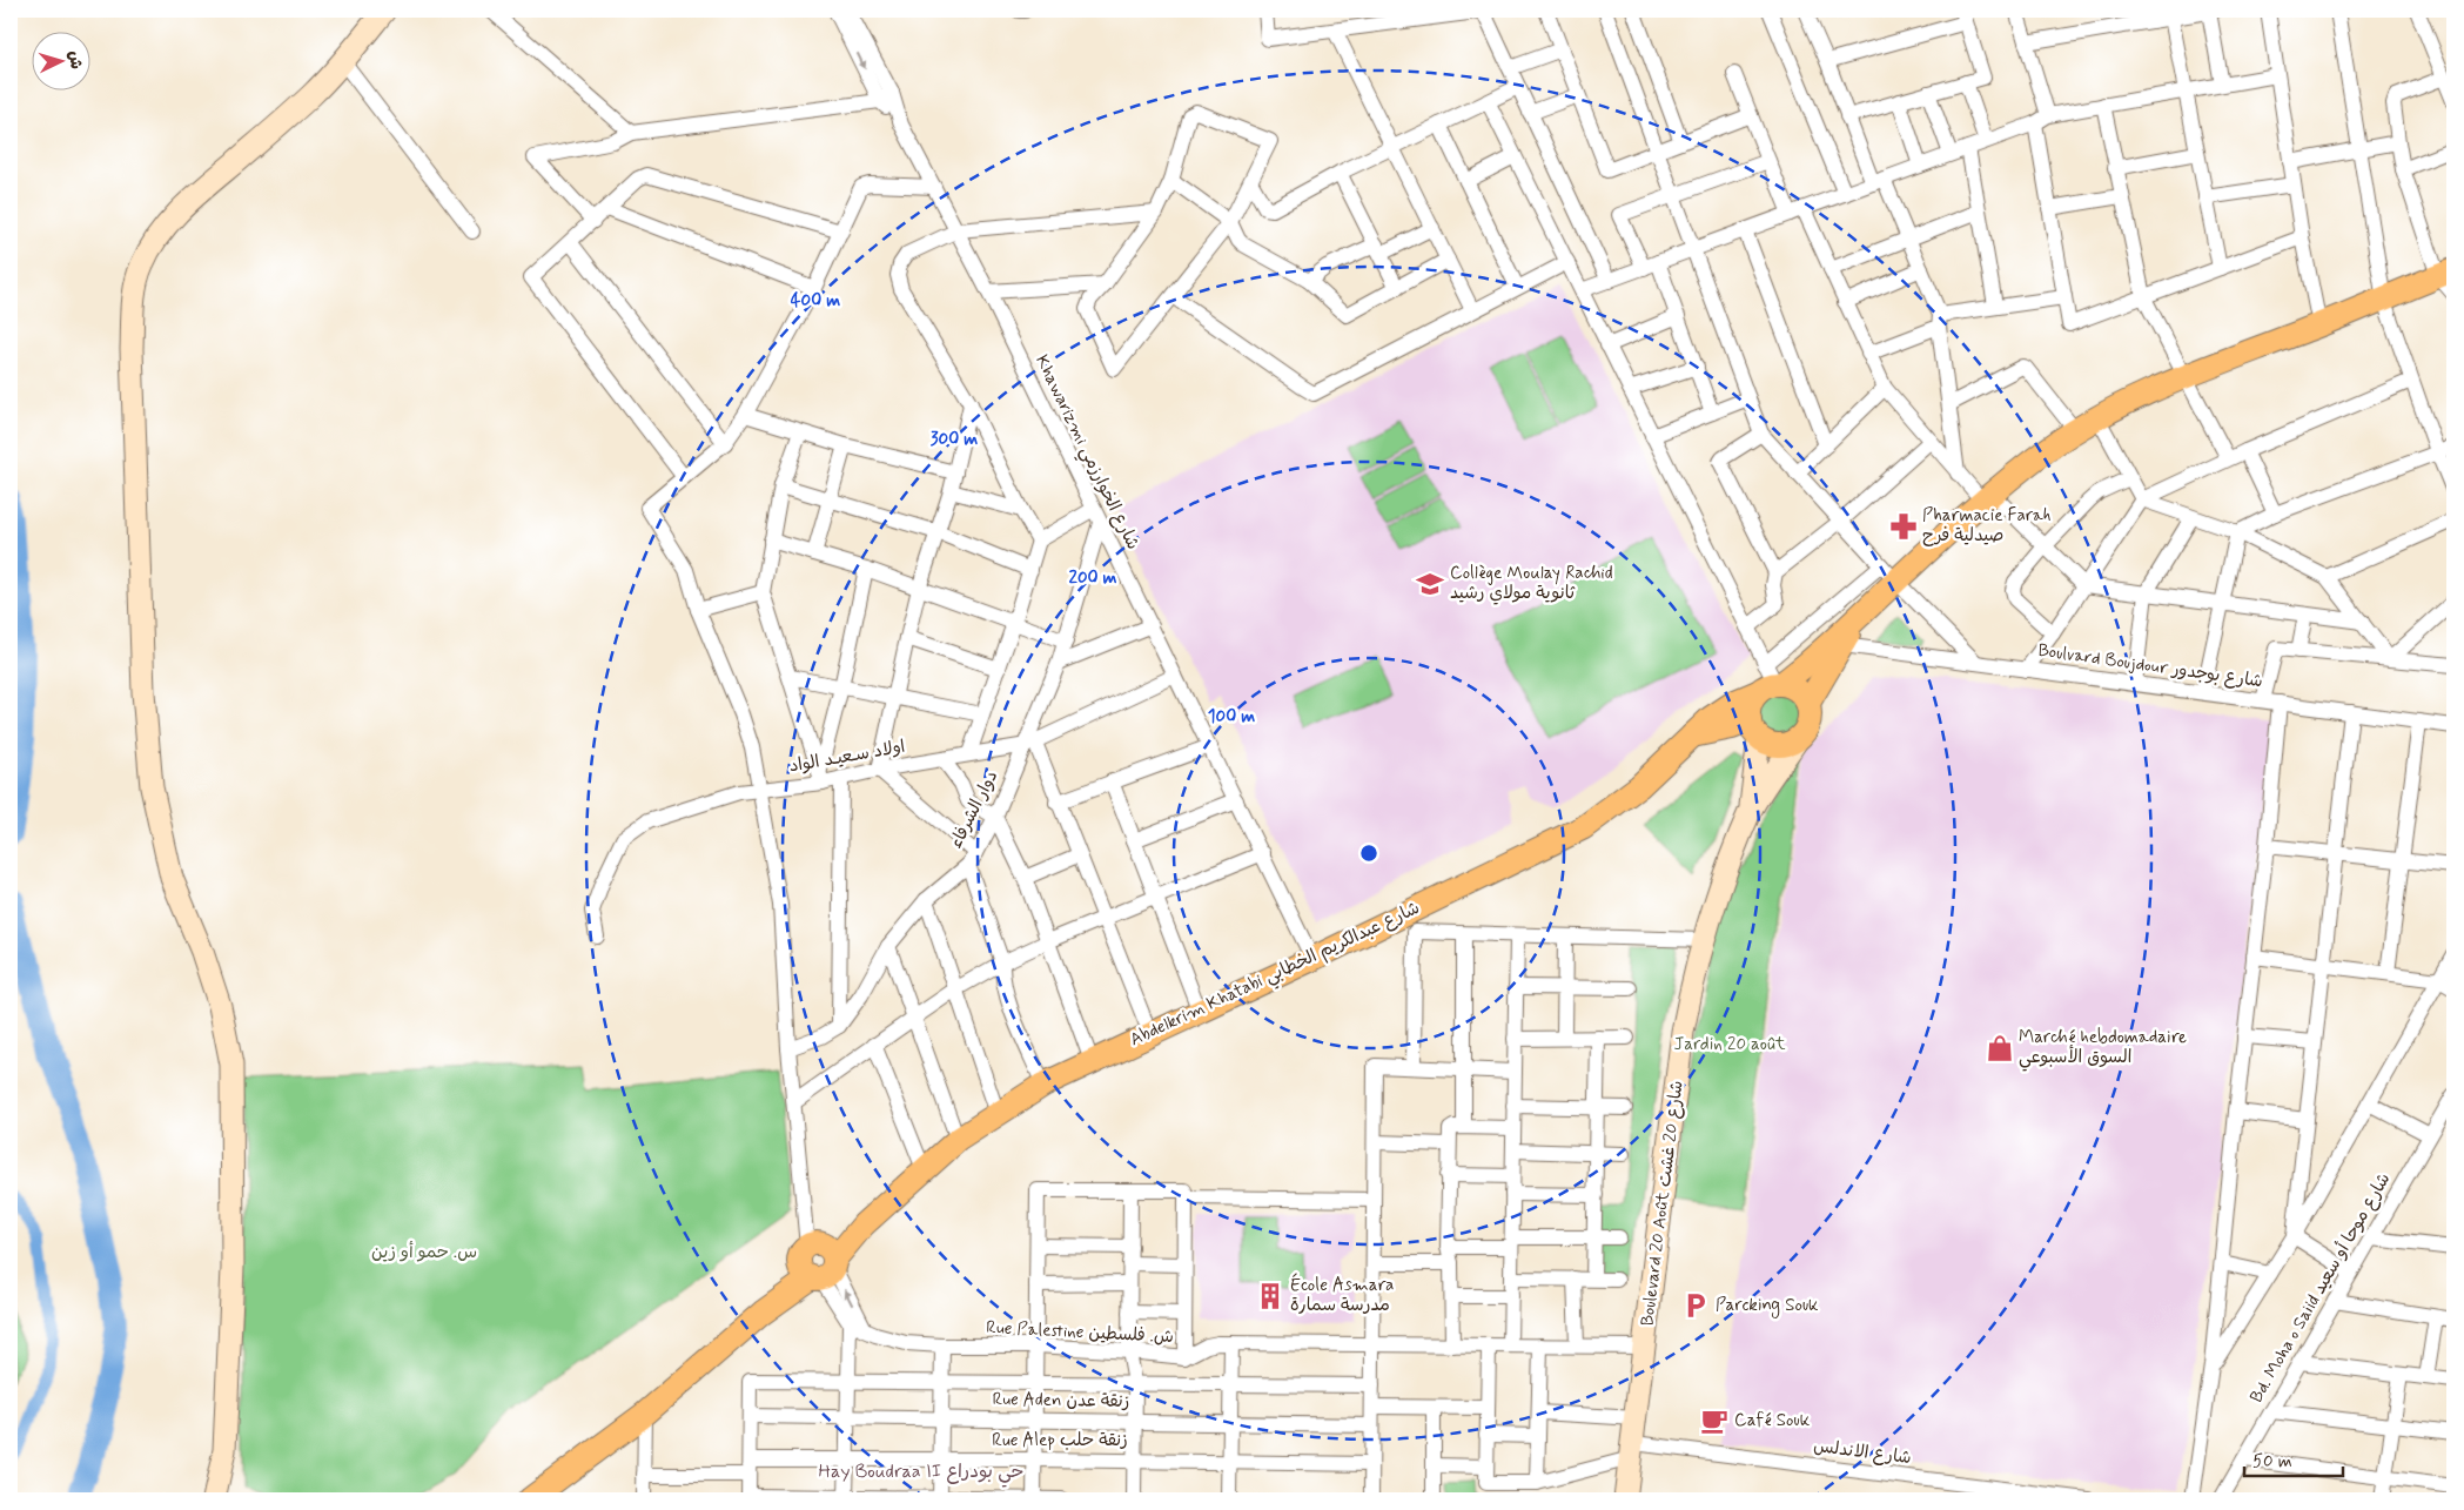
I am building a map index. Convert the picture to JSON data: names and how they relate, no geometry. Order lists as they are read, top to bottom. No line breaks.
{"streets":{"main road":["Abdelkrim Khatabi شارع عبدالكريم الخطابي","Boulevard 20 Août شارع 20 غشت"],"street":["Khawarizmi شارع الخوارزمي","Boulvard Boujdour شارع بوجدور","اولاد سـعيـد الواد","دوار الشرفاء","Bd. Moha o Saiid شارع موحا أو سعيد","Rue Palestine ش. فلسطين","Rue Aden زنقة عدن","Rue Alep زنقة حلب","شارع الاندلس"]},"crossings":[["Khawarizmi شارع الخوارزمي","اولاد سـعيـد الواد"],["Khawarizmi شارع الخوارزمي","دوار الشرفاء"],["Khawarizmi شارع الخوارزمي","Abdelkrim Khatabi شارع عبدالكريم الخطابي"],["اولاد سـعيـد الواد","دوار الشرفاء"],["Boulevard 20 Août شارع 20 غشت","Rue Palestine ش. فلسطين"],["Boulevard 20 Août شارع 20 غشت","شارع الاندلس"]],"districts":["Hay Boudraa II حي بودراع"],"parks":["Jardin 20 août","س. حمو أو زين"],"places":{"pharmacy":["Pharmacie Farah صيدلية فرح"],"school or university":["Collège Moulay Rachid ثانوية مولاي رشيد"],"shop":["Marché hebdomadaire السوق الأسبوعي"],"building":["École Asmara مدرسة سمارة"],"parking":["Parcking Souk"],"cafe":["Café Souk"]},"scale_bar":"50 m","north":"right","rings":["400 m","300 m","200 m","100 m"]}
